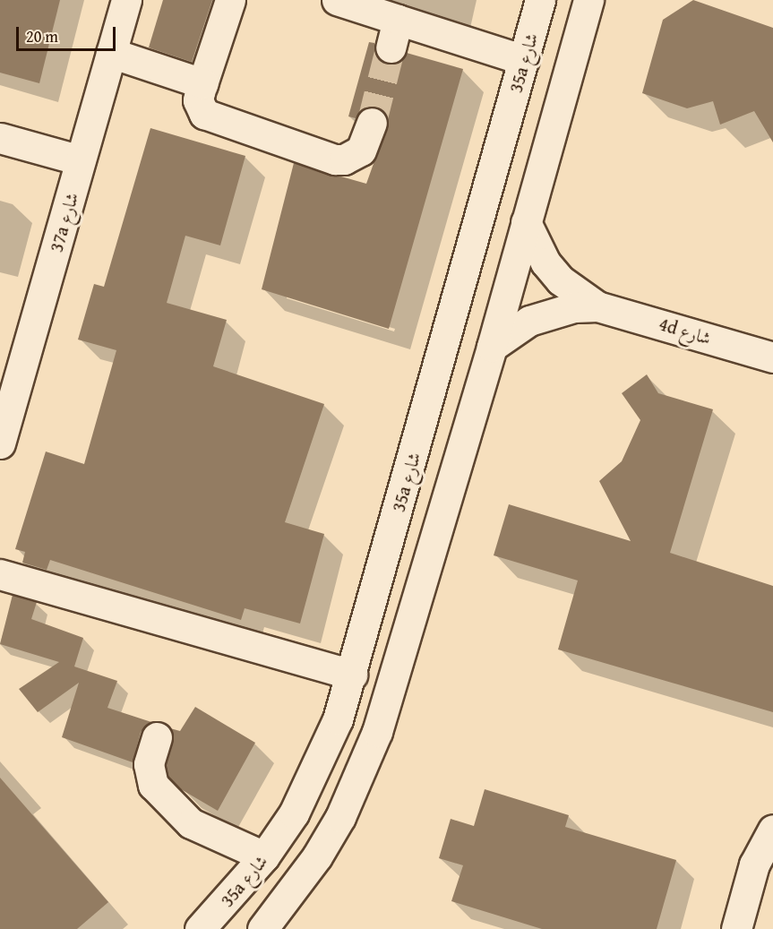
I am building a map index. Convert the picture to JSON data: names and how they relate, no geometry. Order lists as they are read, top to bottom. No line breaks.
{"streets":{"street":["35a شارع","37a شارع","4d شارع"]},"scale_bar":"20 m"}
